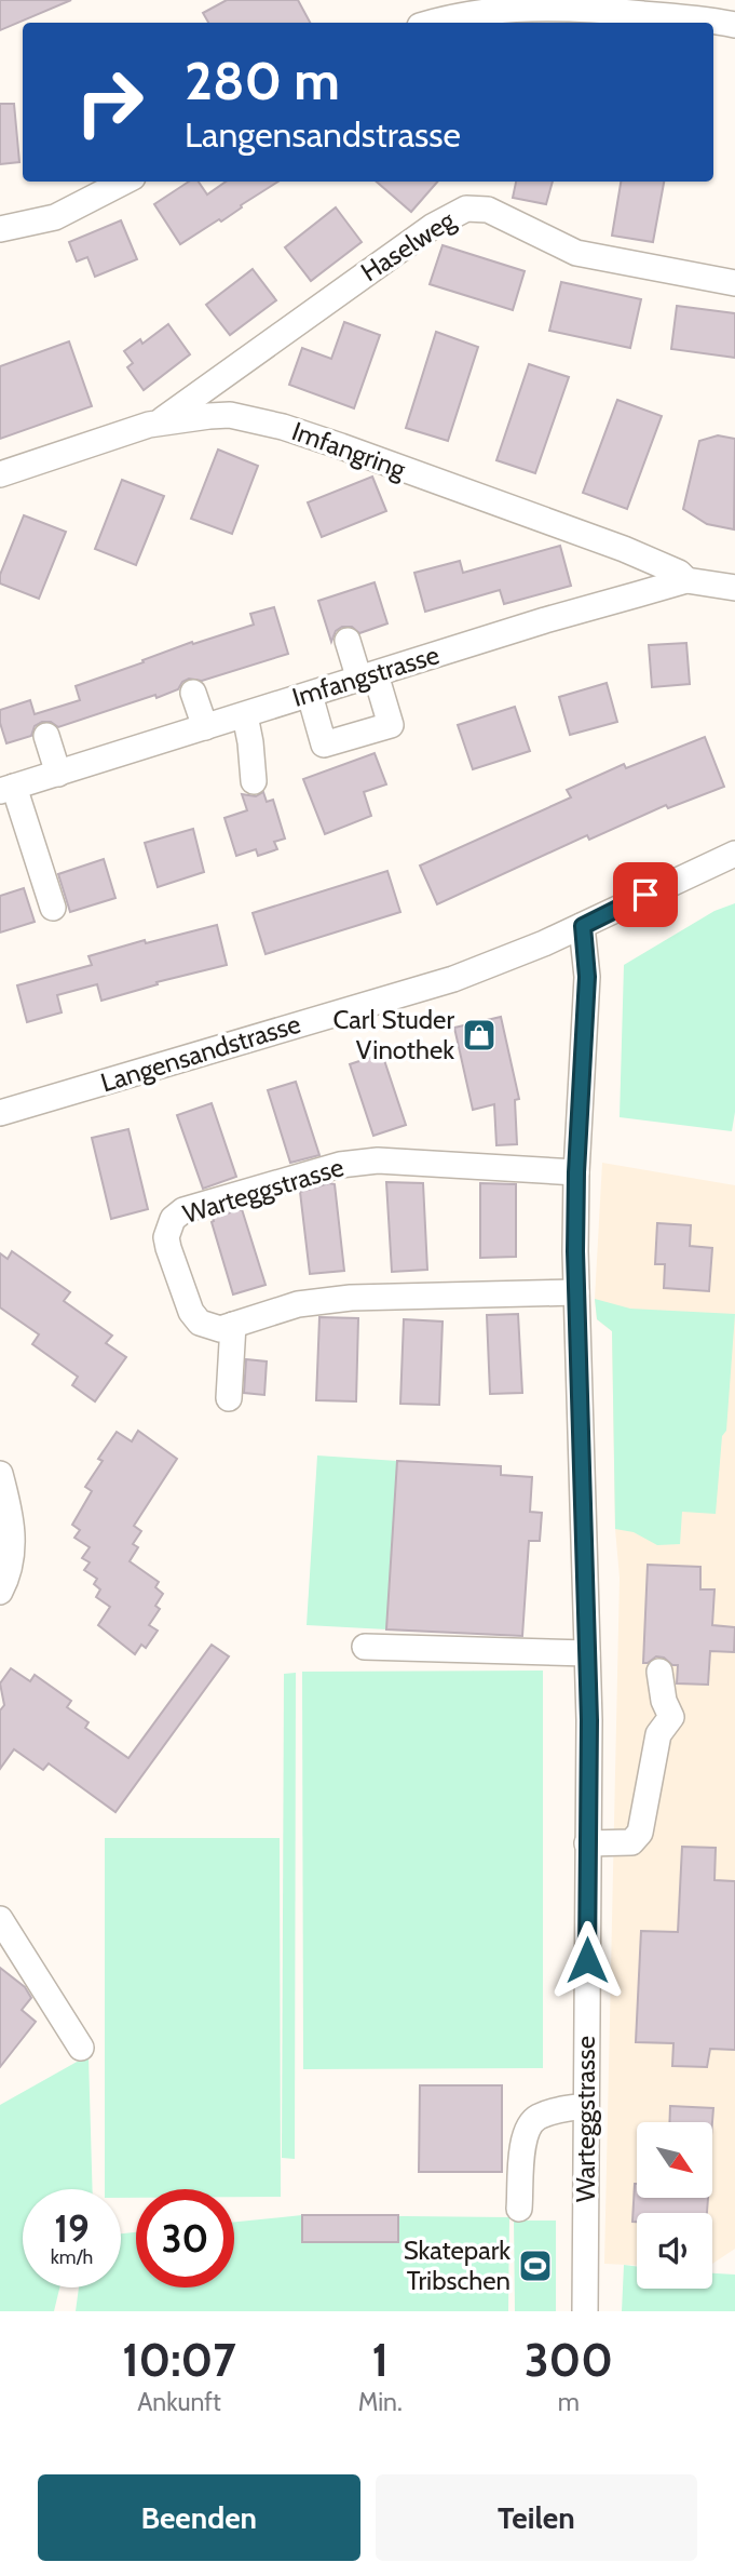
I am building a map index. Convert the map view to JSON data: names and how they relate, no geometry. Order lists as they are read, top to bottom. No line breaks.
{"streets":{"street":["Haselweg","Imfangring","Imfangstrasse","Langensandstrasse","Warteggstrasse"]},"crossings":[["Haselweg","Imfangring"],["Imfangring","Imfangstrasse"],["Langensandstrasse","Warteggstrasse"]],"places":{"shop":["Carl Studer Vinothek"],"sports":["Skatepark Tribschen"]},"north":"bottom right","page":{"turn":["280 m","Langensandstrasse"],"speed":"19 km/h","limit":"30","eta":["10:07","Ankunft","1","Min.","300","m"],"buttons":["Beenden","Teilen"]}}
